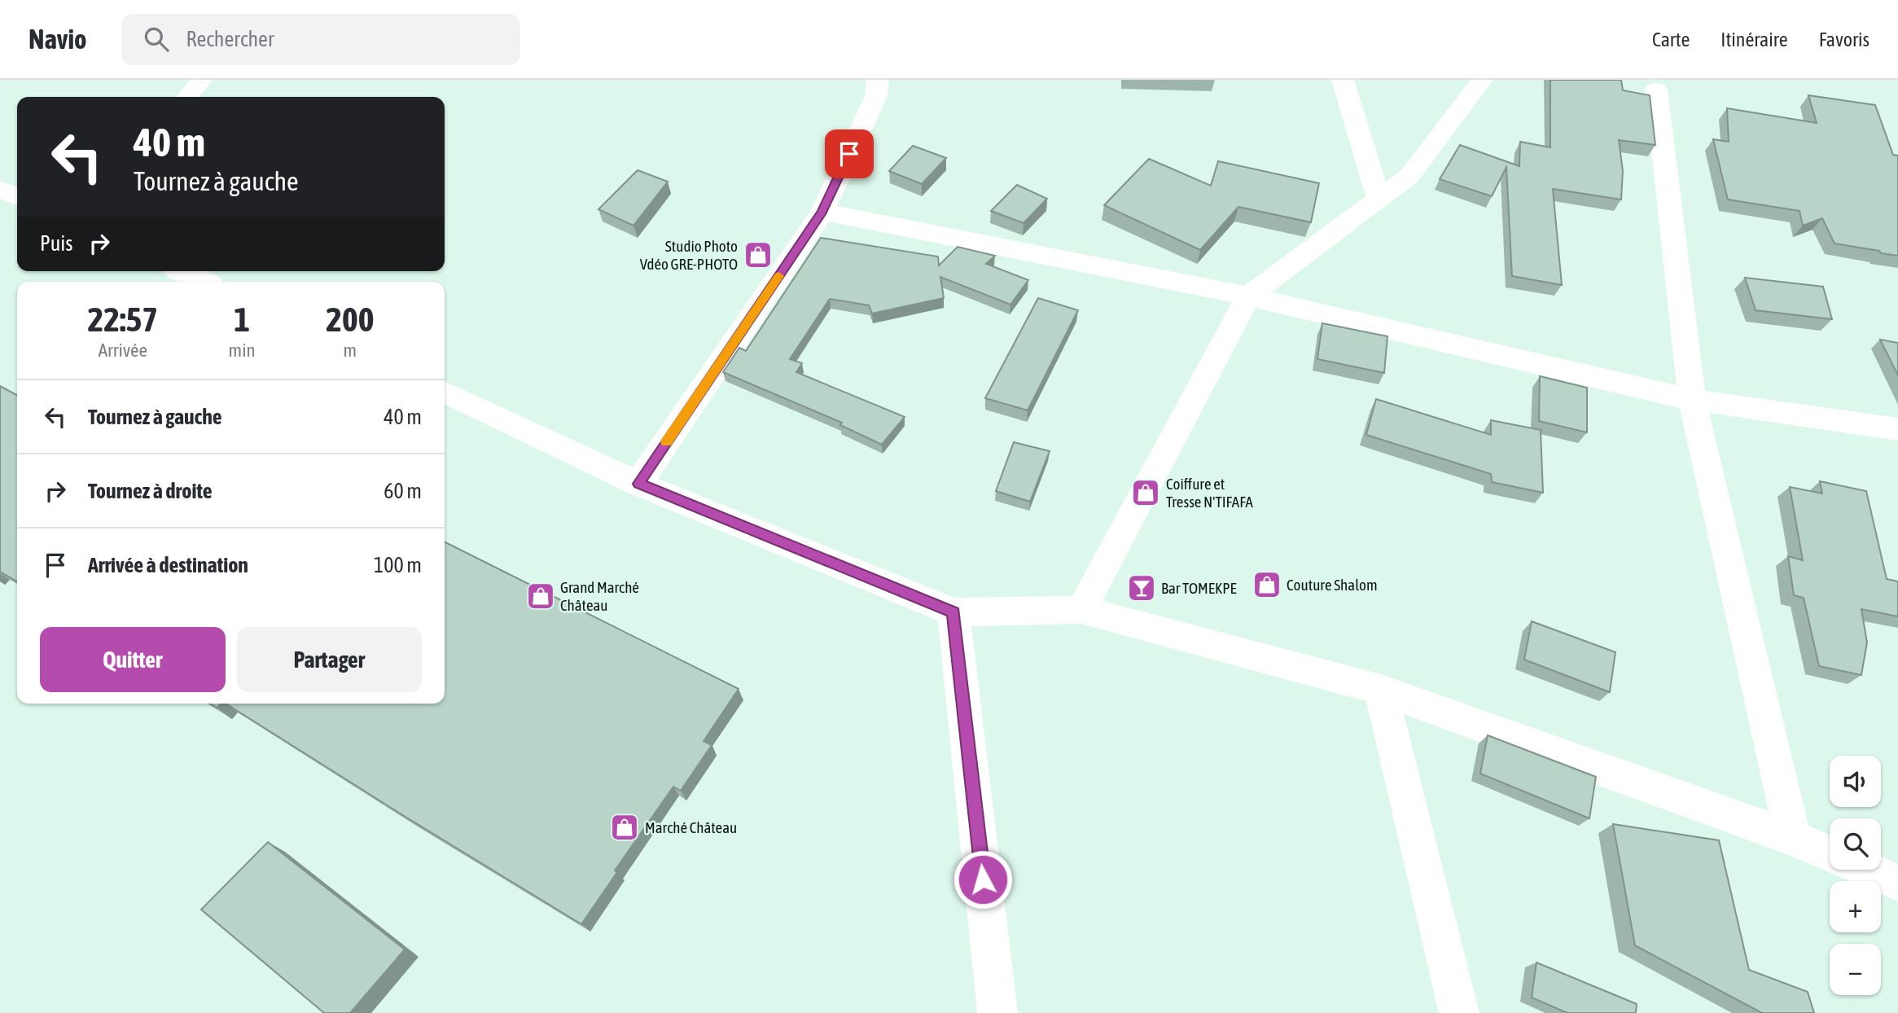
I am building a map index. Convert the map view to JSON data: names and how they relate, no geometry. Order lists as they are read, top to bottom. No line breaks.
{"places":{"shop":["Studio Photo Vdéo GRE-PHOTO","Coiffure et Tresse N'TIFAFA","Couture Shalom","Grand Marché Château","Marché Château"],"bar":["Bar TOMEKPE"]},"page":{"header":"Navio","search":"Rechercher","nav":["Carte","Itinéraire","Favoris"],"turn":["40 m","Tournez à gauche"],"then":"Puis","eta":["22:57","Arrivée","1","min","200","m"],"list":[{"name":"Tournez à gauche","value":"40 m"},{"name":"Tournez à droite","value":"60 m"},{"name":"Arrivée à destination","value":"100 m"}],"buttons":["Quitter","Partager"],"map_buttons":["+","−"]}}
